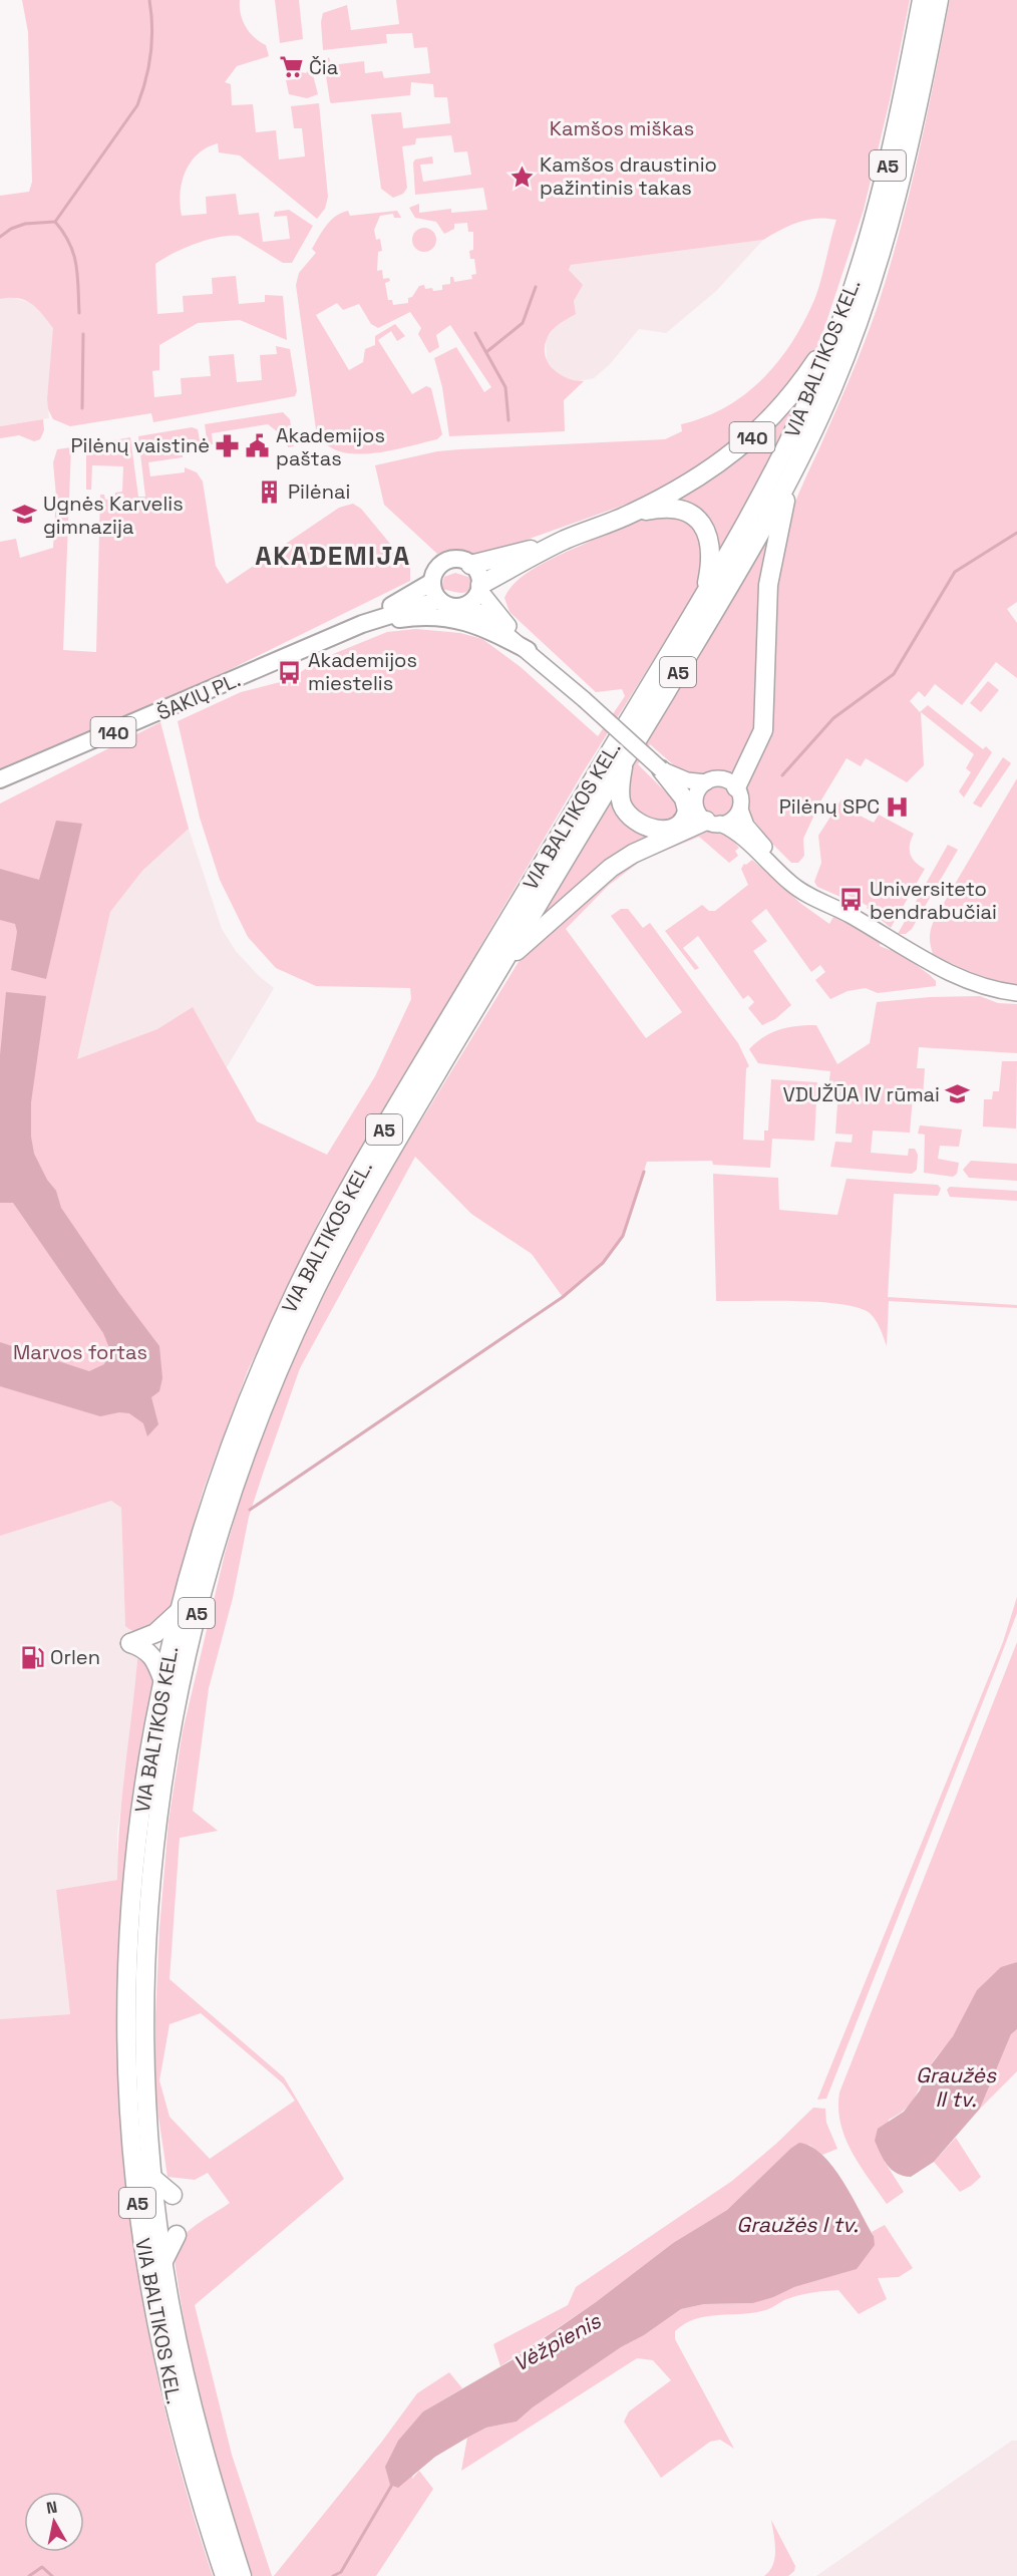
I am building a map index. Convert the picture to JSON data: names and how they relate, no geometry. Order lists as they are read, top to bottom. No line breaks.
{"streets":{"highway":["A5","VIA BALTIKOS KEL.","140"],"main road":["ŠAKIŲ PL."]},"crossings":[["VIA BALTIKOS KEL.","140"],["140","ŠAKIŲ PL."]],"districts":["AKADEMIJA"],"water":["Graužės II tv.","Graužės I tv.","Vėžpienis"],"parks":["Kamšos miškas","Marvos fortas"],"places":{"supermarket":["Čia"],"place":["Kamšos draustinio pažintinis takas"],"pharmacy":["Pilėnų vaistinė"],"public building":["Akademijos paštas"],"building":["Pilėnai"],"school or university":["Ugnės Karvelis gimnazija","VDUŽŪA IV rūmai"],"bus stop":["Akademijos miestelis","Universiteto bendrabučiai"],"hospital":["Pilėnų SPC"],"fuel station":["Orlen"]},"north":"top"}
